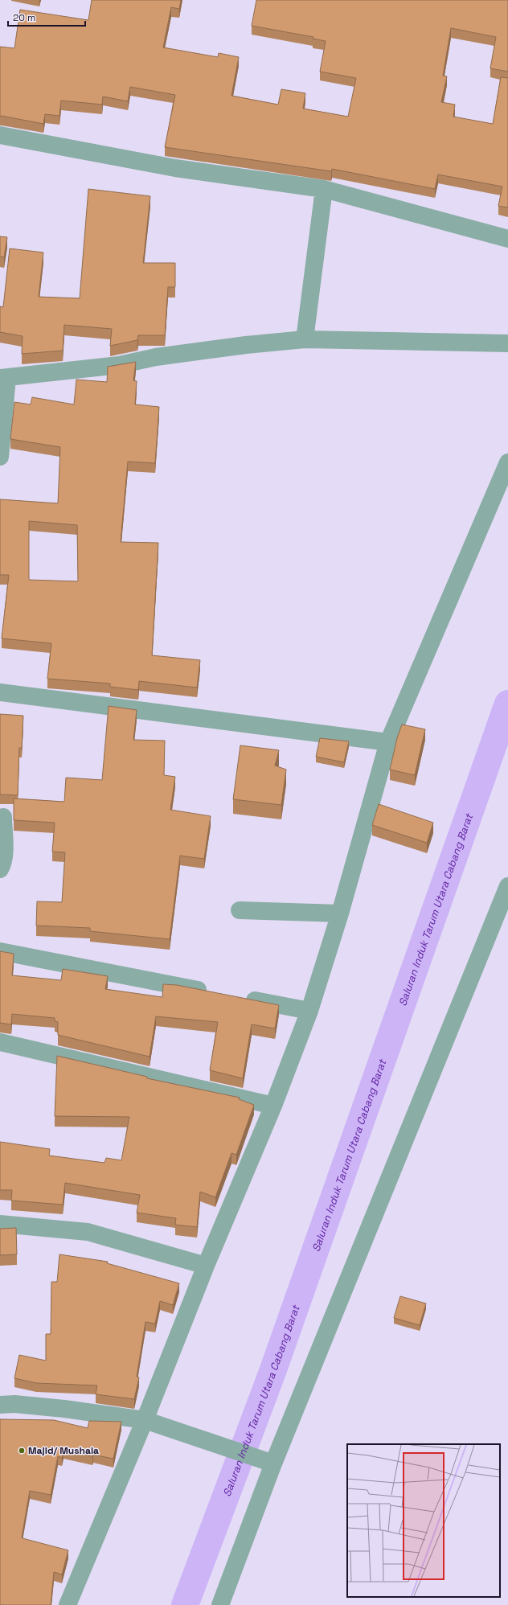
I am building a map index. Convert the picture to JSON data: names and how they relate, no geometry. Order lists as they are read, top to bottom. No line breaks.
{"water":["Saluran Induk Tarum Utara Cabang Barat"],"places":["Majid/ Mushala"],"scale_bar":"20 m"}
